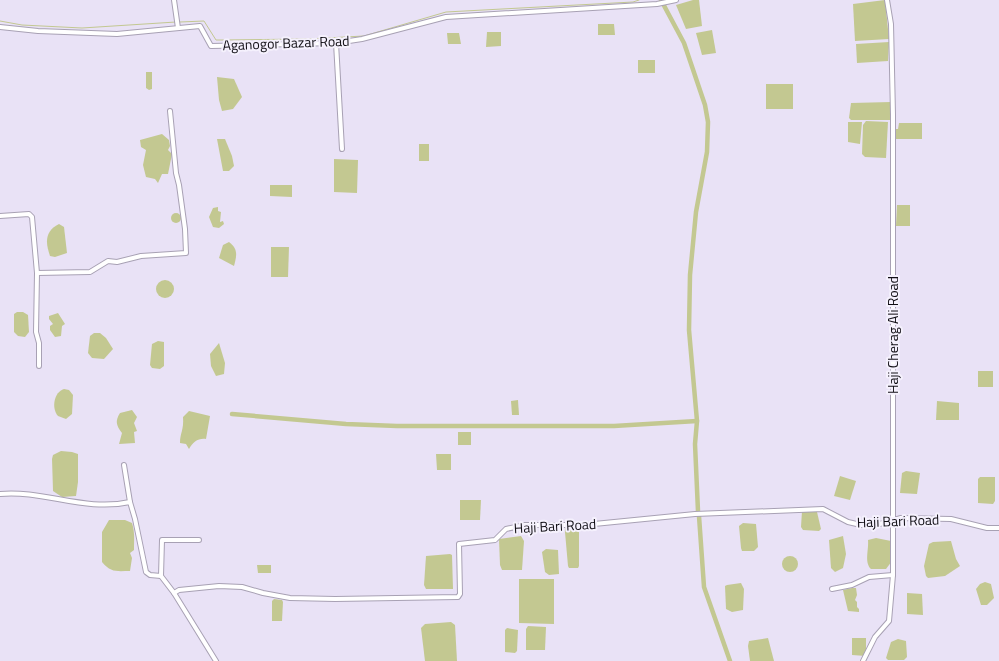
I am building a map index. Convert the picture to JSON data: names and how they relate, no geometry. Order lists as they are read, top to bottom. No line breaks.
{"streets":{"street":["Aganogor Bazar Road","Haji Cherag Ali Road","Haji Bari Road"]},"crossings":[["Haji Cherag Ali Road","Haji Bari Road"]]}
